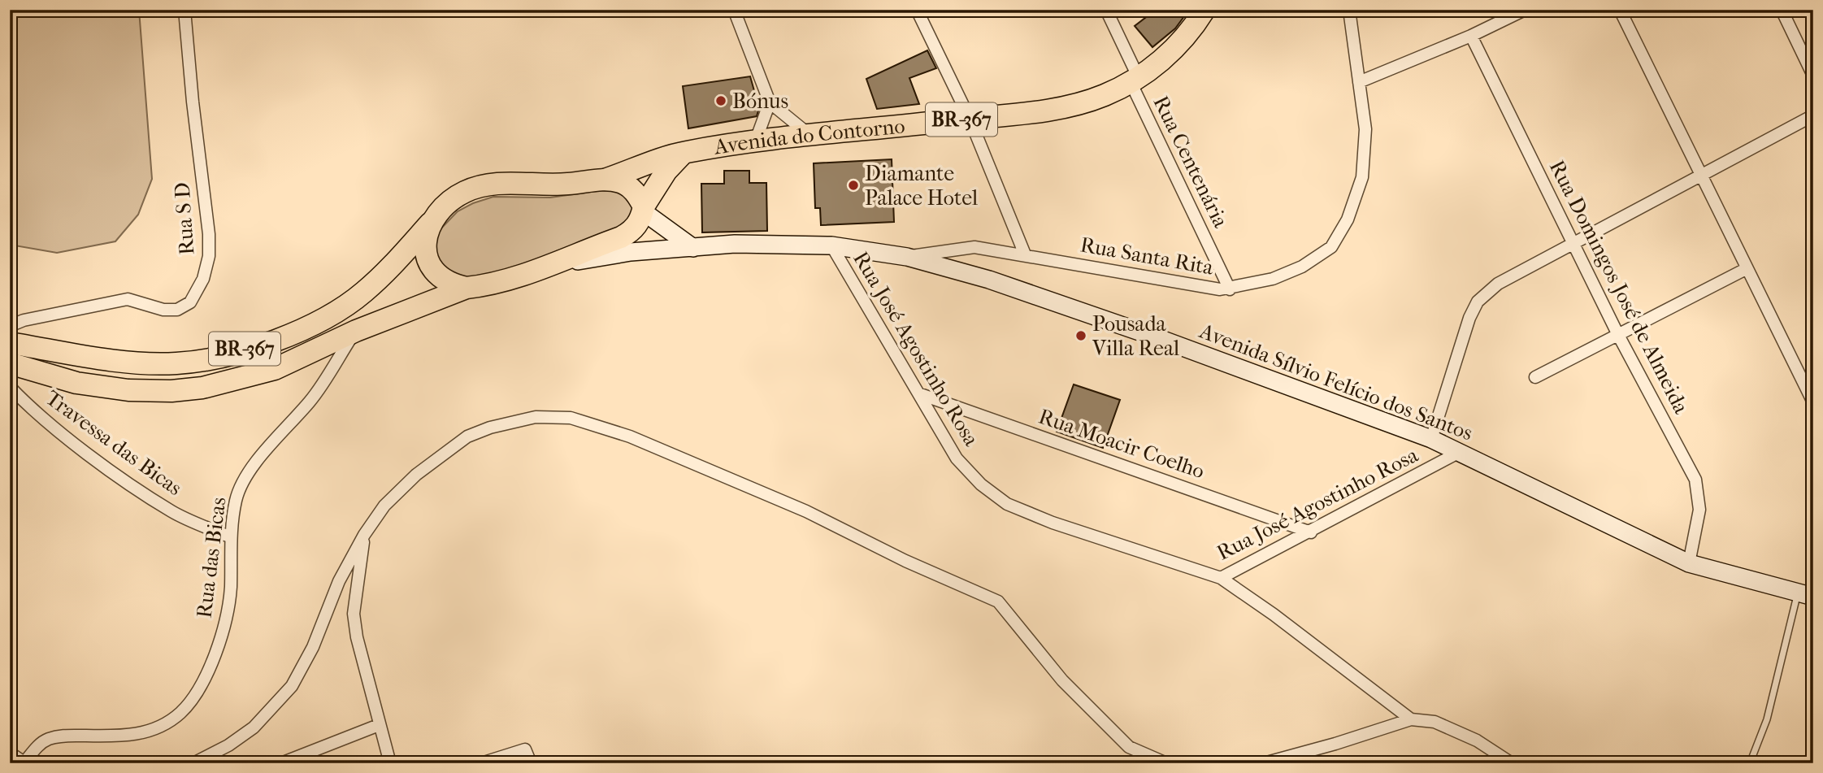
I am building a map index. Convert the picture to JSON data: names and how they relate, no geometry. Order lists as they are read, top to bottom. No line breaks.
{"streets":{"highway":["BR-367","Avenida do Contorno"],"main road":["Avenida Sílvio Felício dos Santos"],"street":["Rua Centenária","Rua S D","Rua Santa Rita","Rua Domingos José de Almeida","Rua José Agostinho Rosa","Travessa das Bicas","Rua Moacir Coelho","Rua das Bicas"]},"crossings":[["BR-367","Avenida do Contorno"],["BR-367","Avenida Sílvio Felício dos Santos"],["BR-367","Rua das Bicas"],["Avenida do Contorno","Rua Centenária"],["Rua Centenária","Rua Santa Rita"],["Rua Santa Rita","Avenida Sílvio Felício dos Santos"],["Rua Domingos José de Almeida","Avenida Sílvio Felício dos Santos"],["Rua José Agostinho Rosa","Avenida Sílvio Felício dos Santos"],["Rua José Agostinho Rosa","Rua Moacir Coelho"],["Travessa das Bicas","Rua das Bicas"]],"places":["Bónus","Diamante Palace Hotel","Pousada Villa Real"]}
